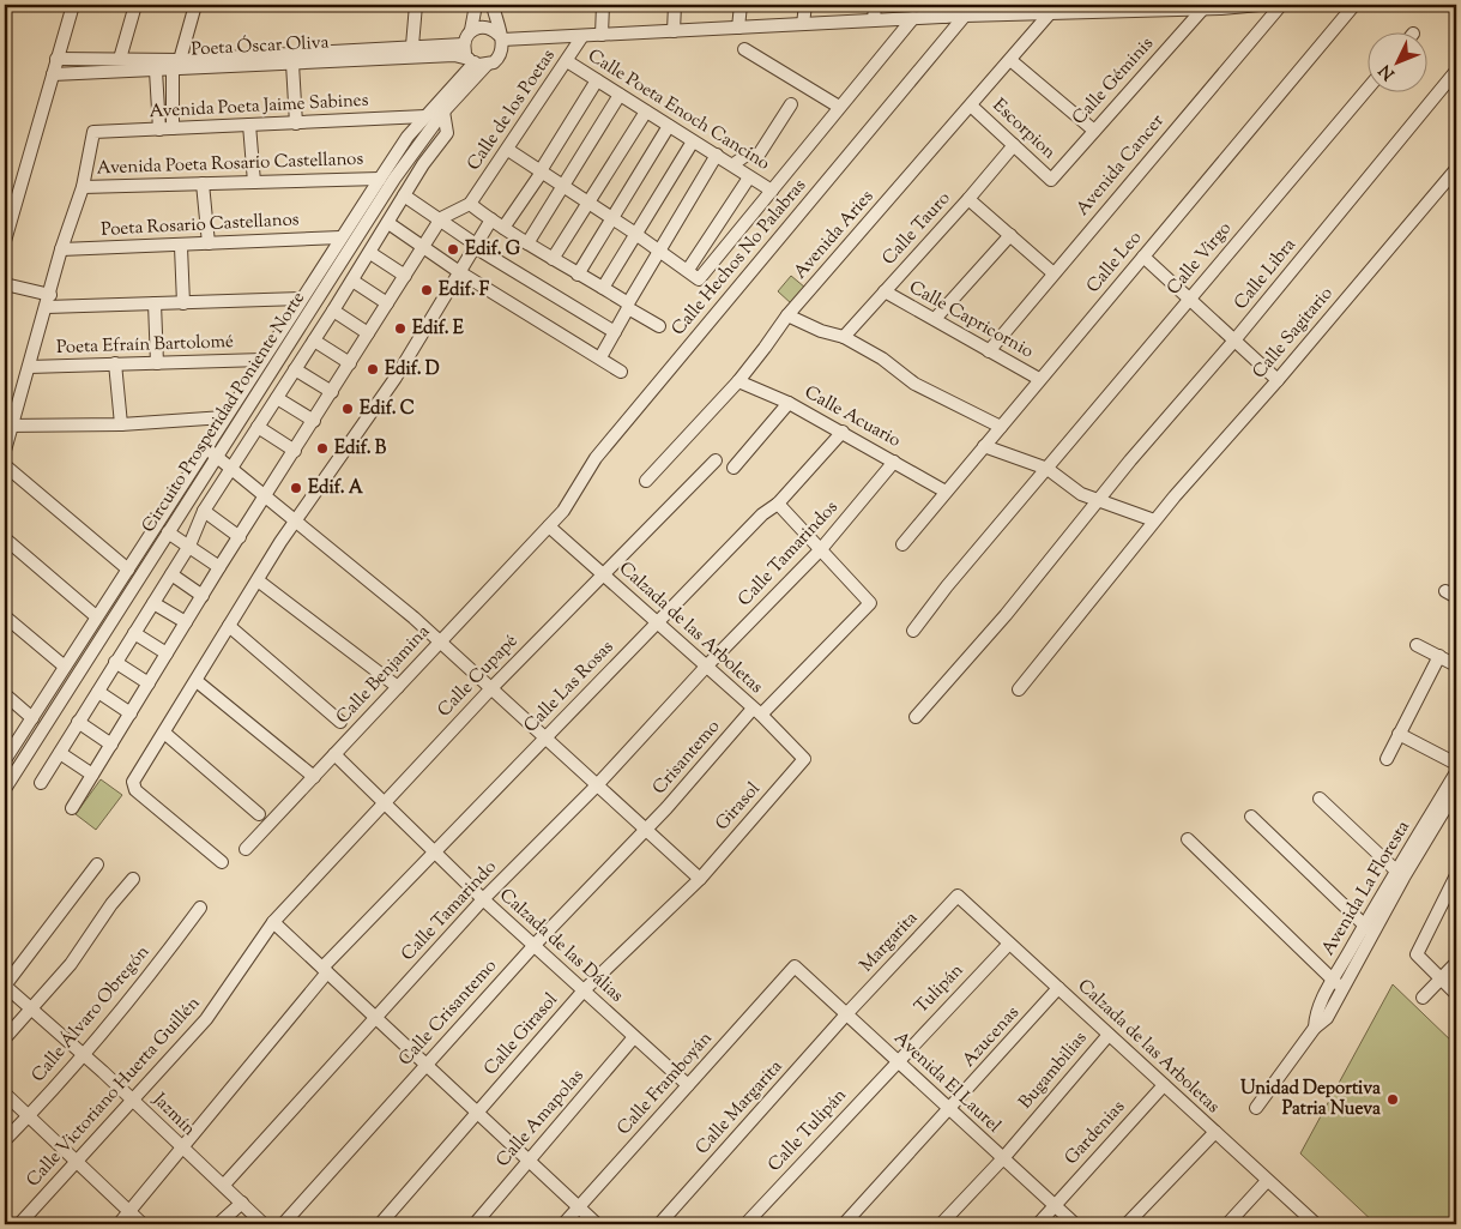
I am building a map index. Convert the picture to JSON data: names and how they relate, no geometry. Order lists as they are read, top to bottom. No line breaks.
{"streets":{"street":["Poeta Óscar Oliva","Calle Géminis","Avenida Poeta Jaime Sabines","Calle de los Poetas","Calle Poeta Enoch Cancino","Escorpion","Avenida Poeta Rosario Castellanos","Avenida Cancer","Poeta Rosario Castellanos","Calle Tauro","Avenida Aries","Calle Hechos No Palabras","Calle Virgo","Calle Leo","Calle Libra","Calle Capricornio","Calle Sagitario","Poeta Efraín Bartolomé","Circuito Prosperidad Poniente Norte","Calle Acuario","Calle Tamarindos","Calzada de las Arboletas","Calle Benjamina","Calle Cupapé","Calle Las Rosas","Crisantemo","Girasol","Avenida La Floresta","Calle Tamarindo","Margarita","Calzada de las Dálias","Tulipán","Calle Crisantemo","Calle Álvaro Obregón","Calle Girasol","Azucenas","Bugambilias","Avenida El Laurel","Calle Framboyán","Calle Victoriano Huerta Guillén","Calle Margarita","Jazmín","Calle Amapolas","Calle Tulipán","Gardenias"]},"crossings":[["Poeta Óscar Oliva","Circuito Prosperidad Poniente Norte"],["Calle Géminis","Escorpion"],["Avenida Poeta Jaime Sabines","Avenida Poeta Rosario Castellanos"],["Avenida Poeta Jaime Sabines","Circuito Prosperidad Poniente Norte"],["Calle de los Poetas","Calle Poeta Enoch Cancino"],["Escorpion","Calle Tauro"],["Escorpion","Avenida Aries"],["Avenida Poeta Rosario Castellanos","Circuito Prosperidad Poniente Norte"],["Avenida Cancer","Calle Capricornio"],["Poeta Rosario Castellanos","Circuito Prosperidad Poniente Norte"],["Calle Tauro","Calle Capricornio"],["Avenida Aries","Calle Acuario"],["Calle Hechos No Palabras","Calzada de las Arboletas"],["Calle Hechos No Palabras","Calle Benjamina"],["Calle Leo","Calle Capricornio"],["Calle Leo","Calle Acuario"],["Poeta Efraín Bartolomé","Circuito Prosperidad Poniente Norte"],["Calle Acuario","Calle Tamarindos"],["Calle Acuario","Calle Las Rosas"],["Calle Tamarindos","Calzada de las Arboletas"],["Calle Tamarindos","Crisantemo"],["Calle Tamarindos","Calle Tamarindo"],["Calzada de las Arboletas","Calle Benjamina"],["Calzada de las Arboletas","Calle Cupapé"],["Calzada de las Arboletas","Calle Las Rosas"],["Calzada de las Arboletas","Crisantemo"],["Calzada de las Arboletas","Girasol"],["Calzada de las Arboletas","Calle Tamarindo"],["Calzada de las Arboletas","Margarita"],["Calzada de las Arboletas","Tulipán"],["Calzada de las Arboletas","Azucenas"],["Calzada de las Arboletas","Bugambilias"],["Calzada de las Arboletas","Gardenias"],["Calle Benjamina","Calzada de las Dálias"],["Calle Cupapé","Calzada de las Dálias"],["Calle Cupapé","Calle Victoriano Huerta Guillén"],["Calle Las Rosas","Calzada de las Dálias"],["Calle Las Rosas","Jazmín"],["Crisantemo","Calle Crisantemo"],["Girasol","Calle Girasol"],["Calle Tamarindo","Calzada de las Dálias"],["Calle Tamarindo","Jazmín"],["Margarita","Avenida El Laurel"],["Margarita","Calle Margarita"],["Calzada de las Dálias","Calle Crisantemo"],["Calzada de las Dálias","Calle Girasol"],["Calzada de las Dálias","Calle Framboyán"],["Calzada de las Dálias","Calle Amapolas"],["Tulipán","Avenida El Laurel"],["Tulipán","Calle Tulipán"],["Calle Álvaro Obregón","Jazmín"],["Azucenas","Avenida El Laurel"],["Bugambilias","Avenida El Laurel"],["Avenida El Laurel","Calle Framboyán"],["Avenida El Laurel","Calle Margarita"],["Avenida El Laurel","Calle Tulipán"],["Avenida El Laurel","Gardenias"],["Calle Victoriano Huerta Guillén","Jazmín"]],"places":["Edif. G","Edif. F","Edif. E","Edif. D","Edif. C","Edif. B","Edif. A","Unidad Deportiva Patria Nueva"],"north":"bottom left"}
